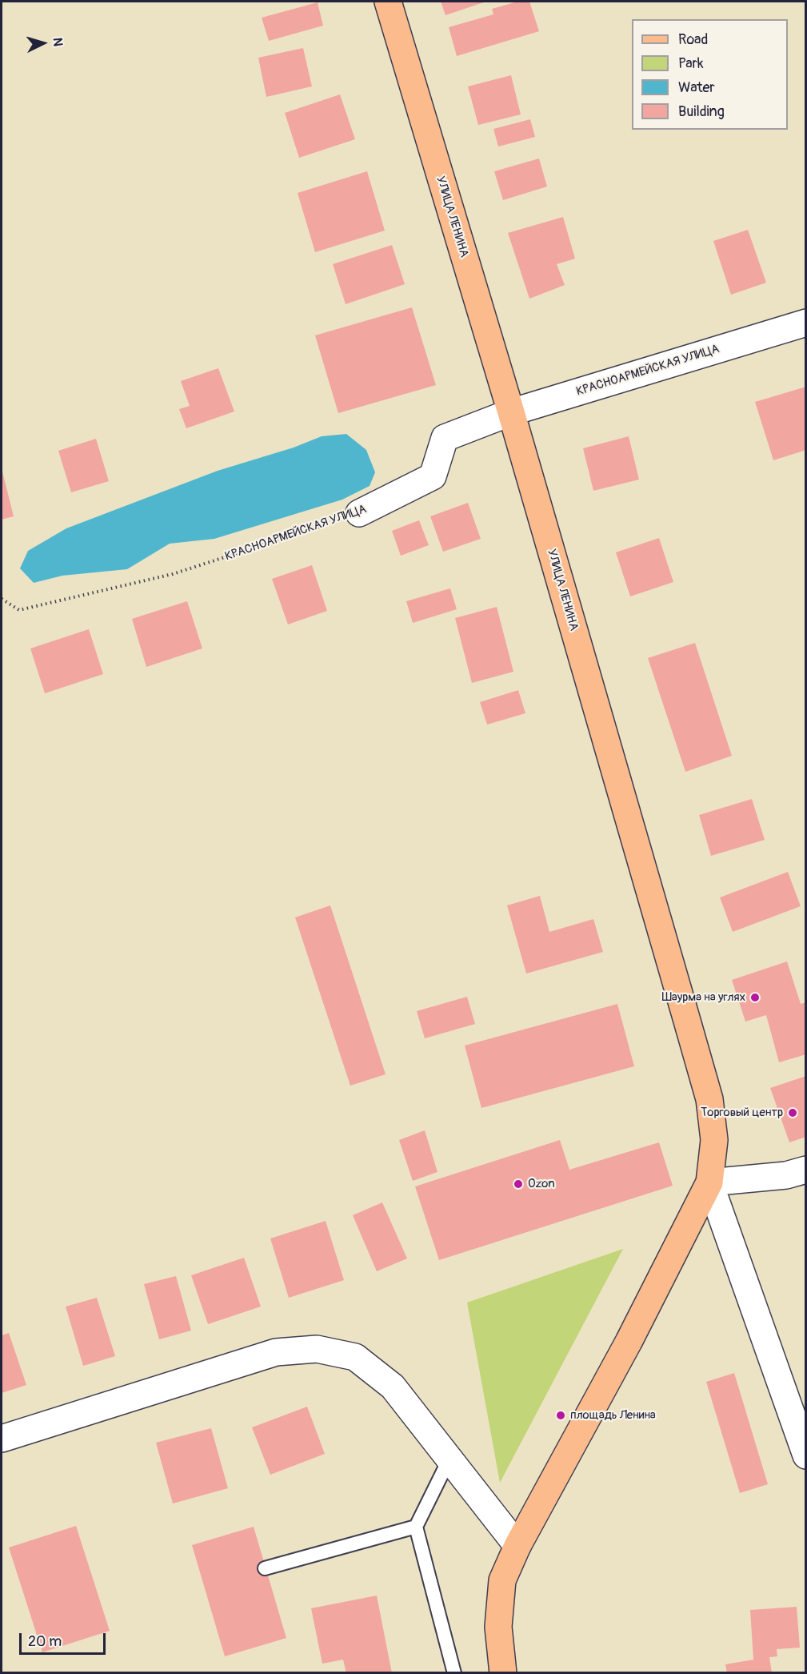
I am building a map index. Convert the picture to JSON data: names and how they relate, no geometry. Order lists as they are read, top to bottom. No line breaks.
{"streets":{"main road":["УЛИЦА ЛЕНИНА"],"street":["КРАСНОАРМЕЙСКАЯ УЛИЦА"]},"crossings":[["УЛИЦА ЛЕНИНА","КРАСНОАРМЕЙСКАЯ УЛИЦА"]],"places":["Шаурма на углях","Торговый центр","Ozon","площадь Ленина"],"legend":["Road","Park","Water","Building"],"scale_bar":"20 m","north":"right"}
